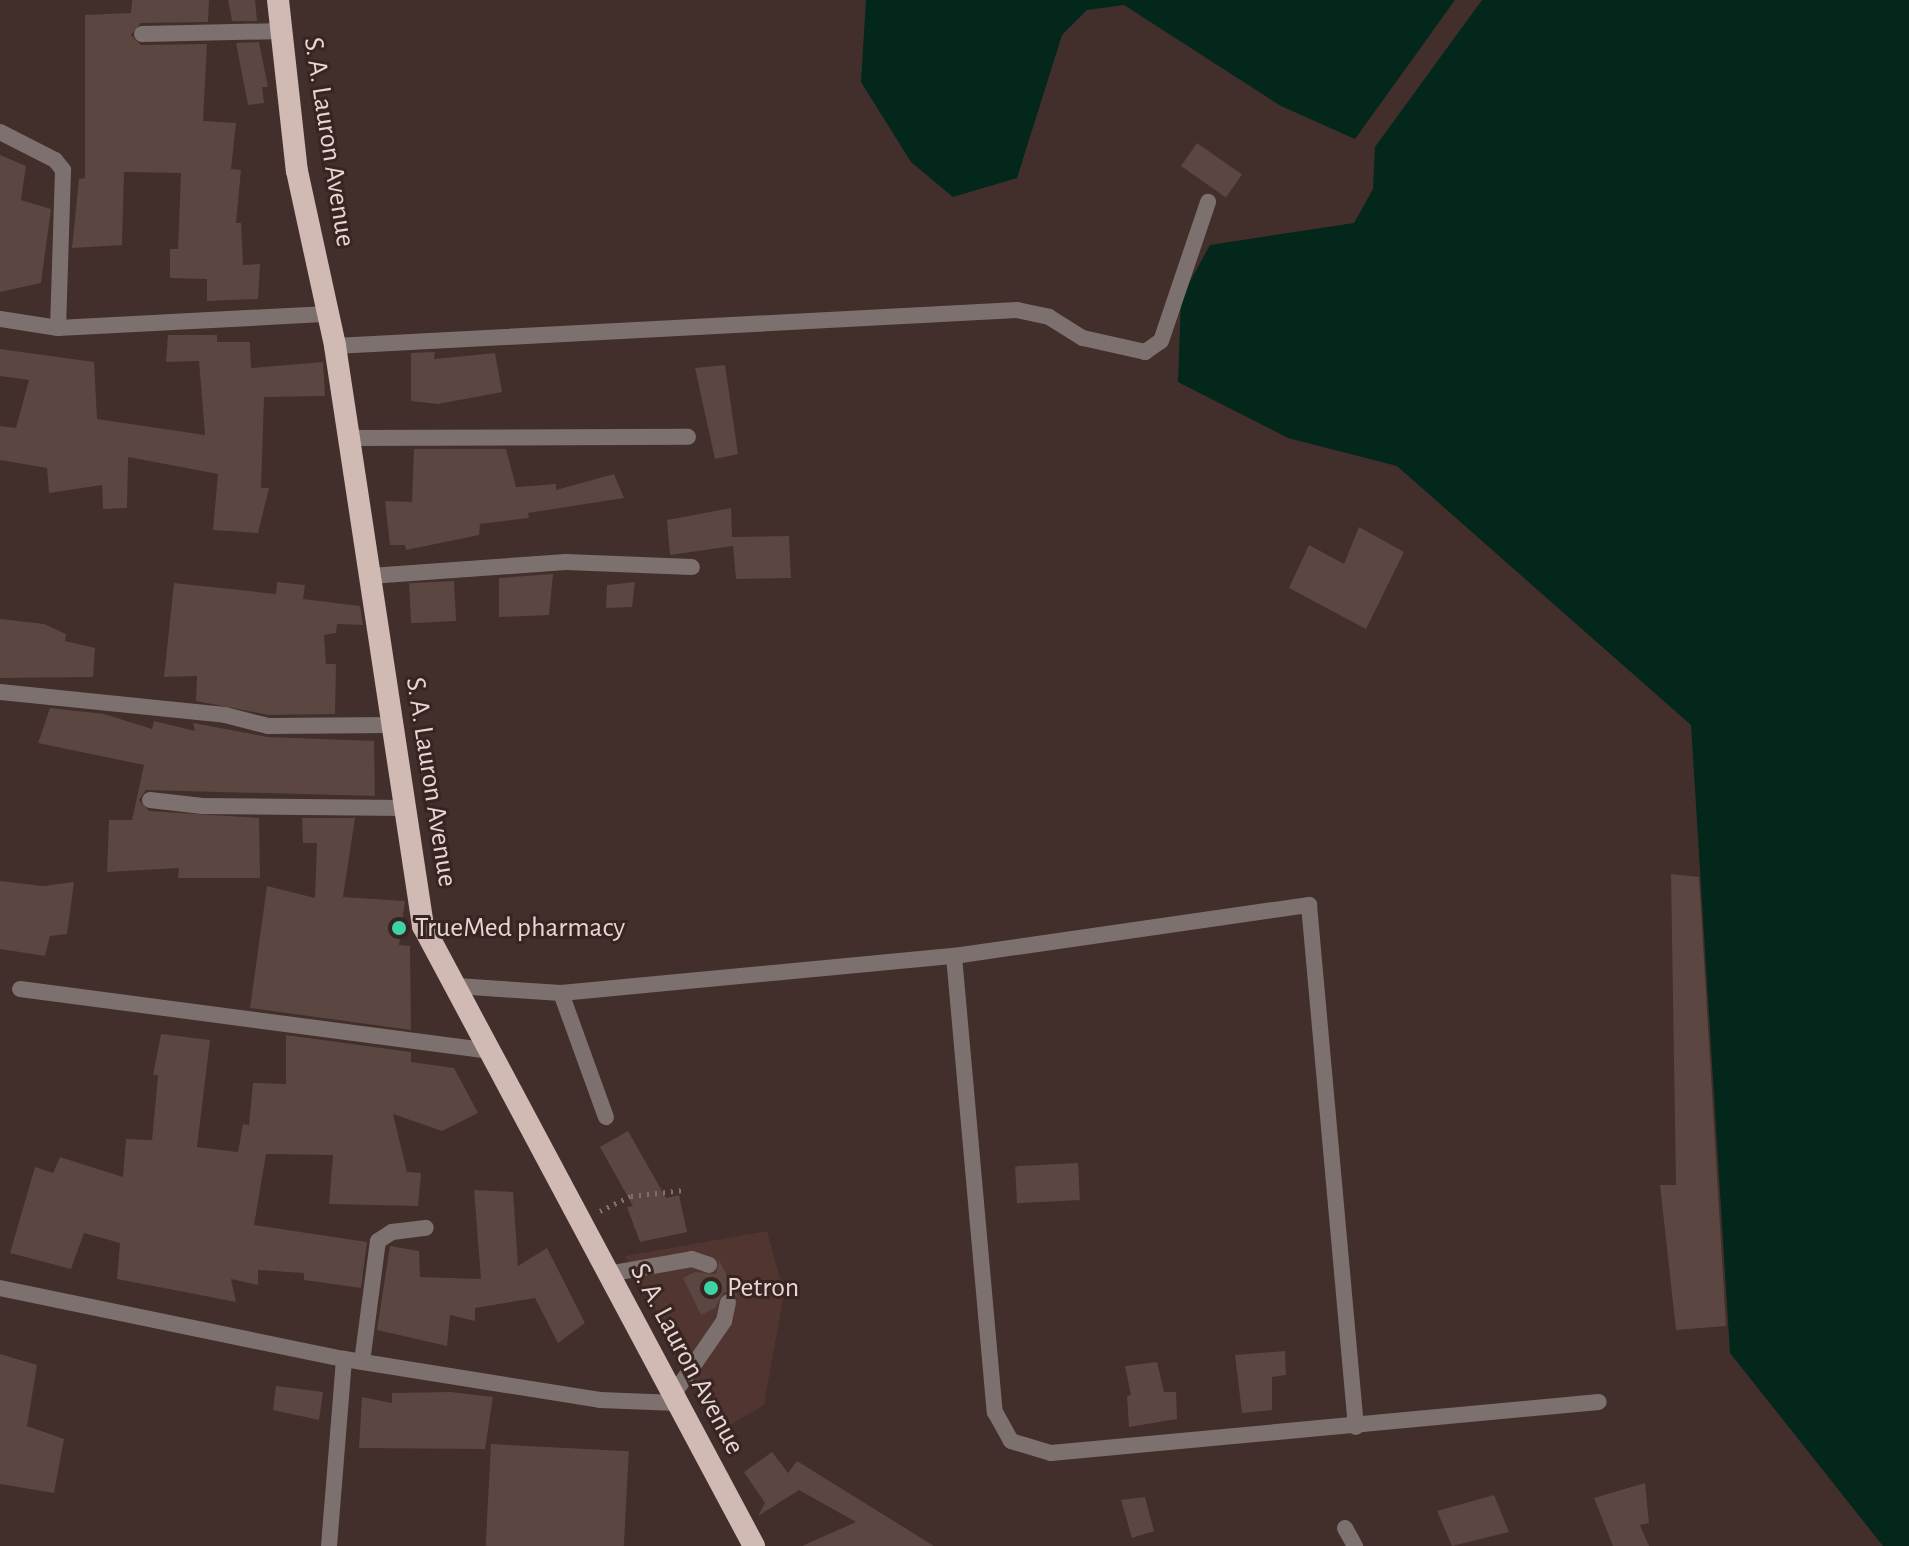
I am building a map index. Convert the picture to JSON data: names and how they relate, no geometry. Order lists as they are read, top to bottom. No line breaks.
{"streets":{"highway":["S. A. Lauron Avenue"]},"places":["TrueMed pharmacy","Petron"]}
